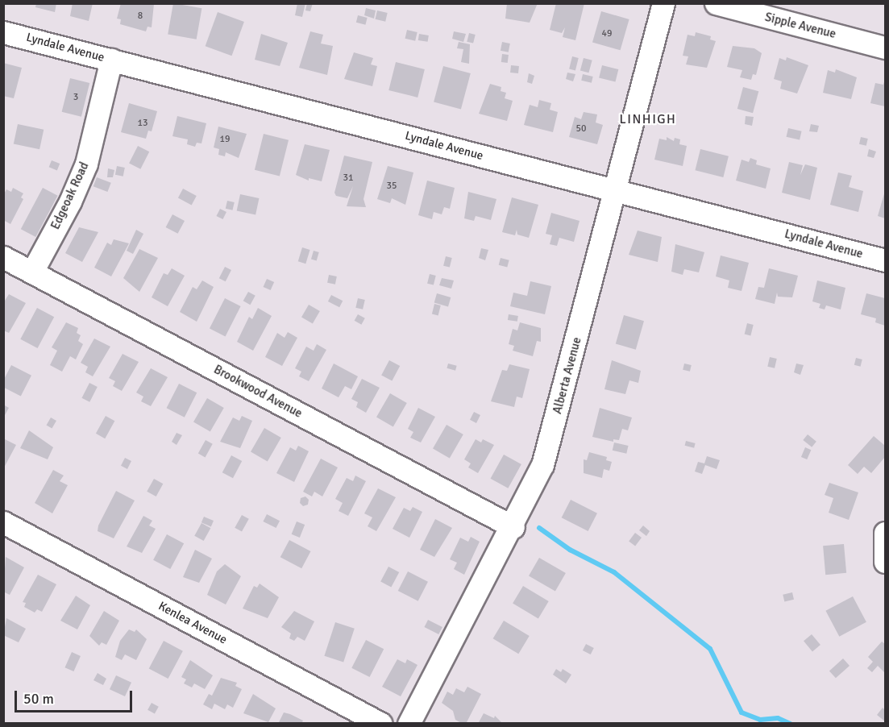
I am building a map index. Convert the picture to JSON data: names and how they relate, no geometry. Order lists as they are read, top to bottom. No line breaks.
{"streets":{"street":["Sipple Avenue","Lyndale Avenue","Edgeoak Road","Alberta Avenue","Brookwood Avenue","Kenlea Avenue"]},"crossings":[["Lyndale Avenue","Edgeoak Road"],["Lyndale Avenue","Alberta Avenue"],["Edgeoak Road","Brookwood Avenue"],["Alberta Avenue","Brookwood Avenue"]],"districts":["LINHIGH"],"house_numbers":["8","49","3","13","50","19","31","35"],"scale_bar":"50 m"}
